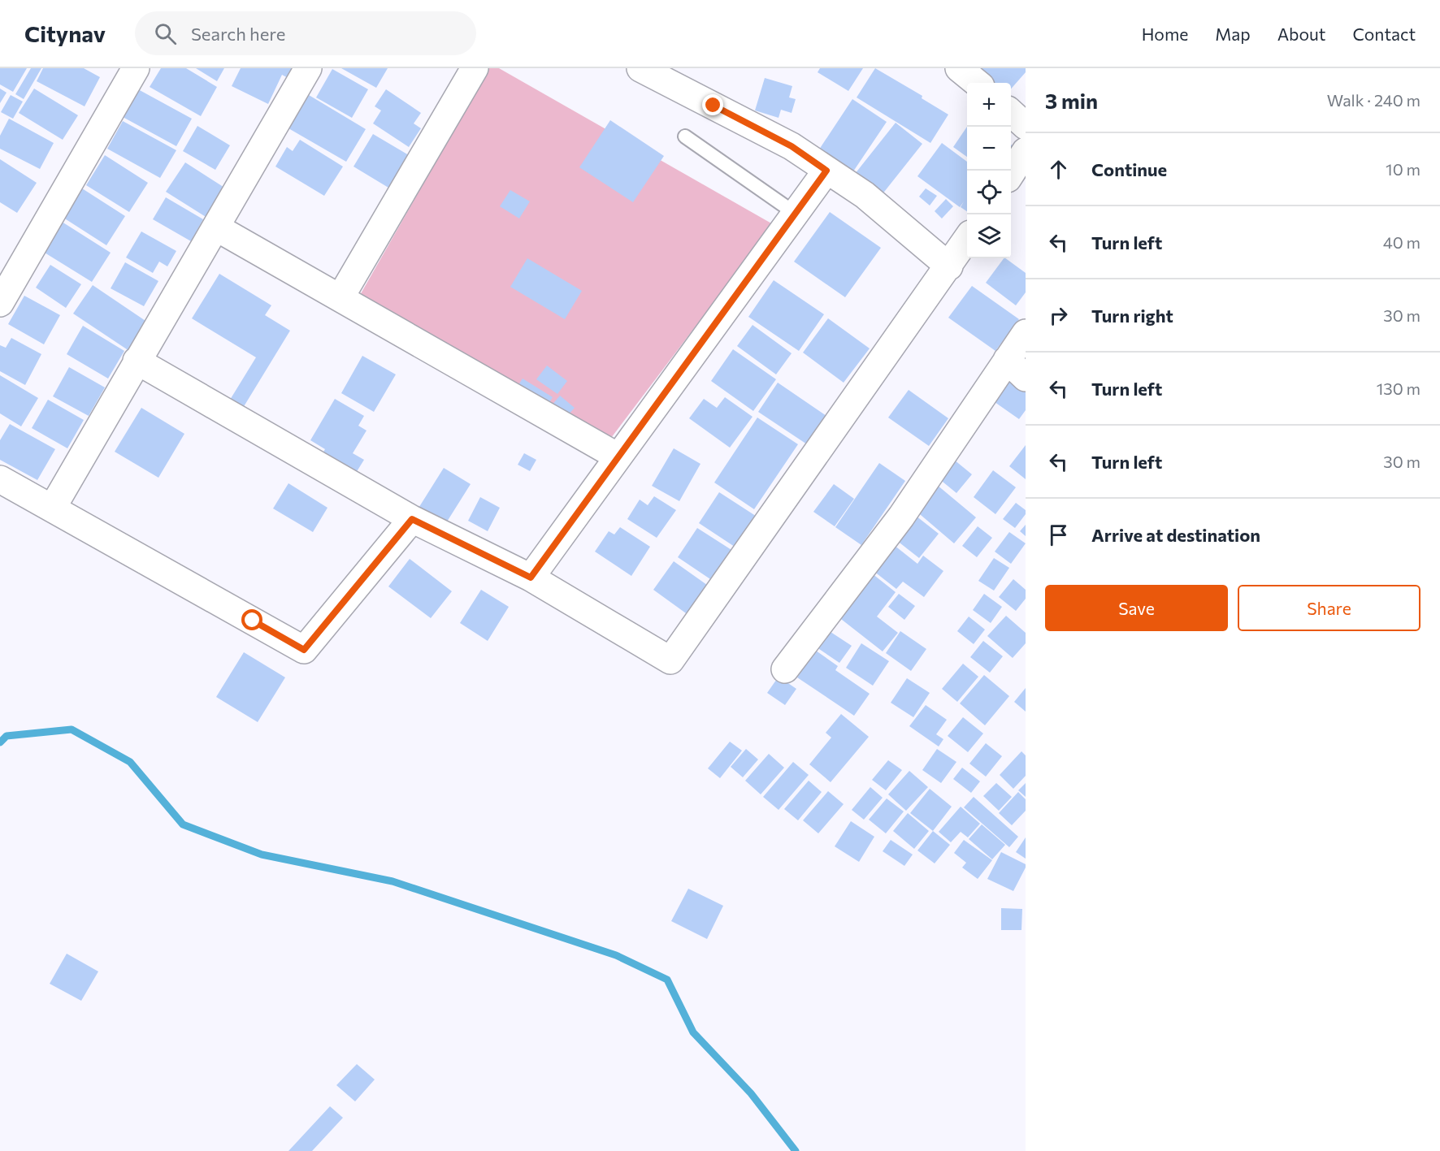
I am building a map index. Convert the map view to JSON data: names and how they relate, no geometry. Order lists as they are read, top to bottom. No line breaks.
{"page":{"header":"Citynav","search":"Search here","nav":["Home","Map","About","Contact"],"heading":["3 min","Walk · 240 m"],"map_buttons":["+","−"],"list":[["Continue","10 m"],["Turn left","40 m"],["Turn right","30 m"],["Turn left","130 m"],["Turn left","30 m"],"Arrive at destination"],"buttons":["Save","Share"]}}
